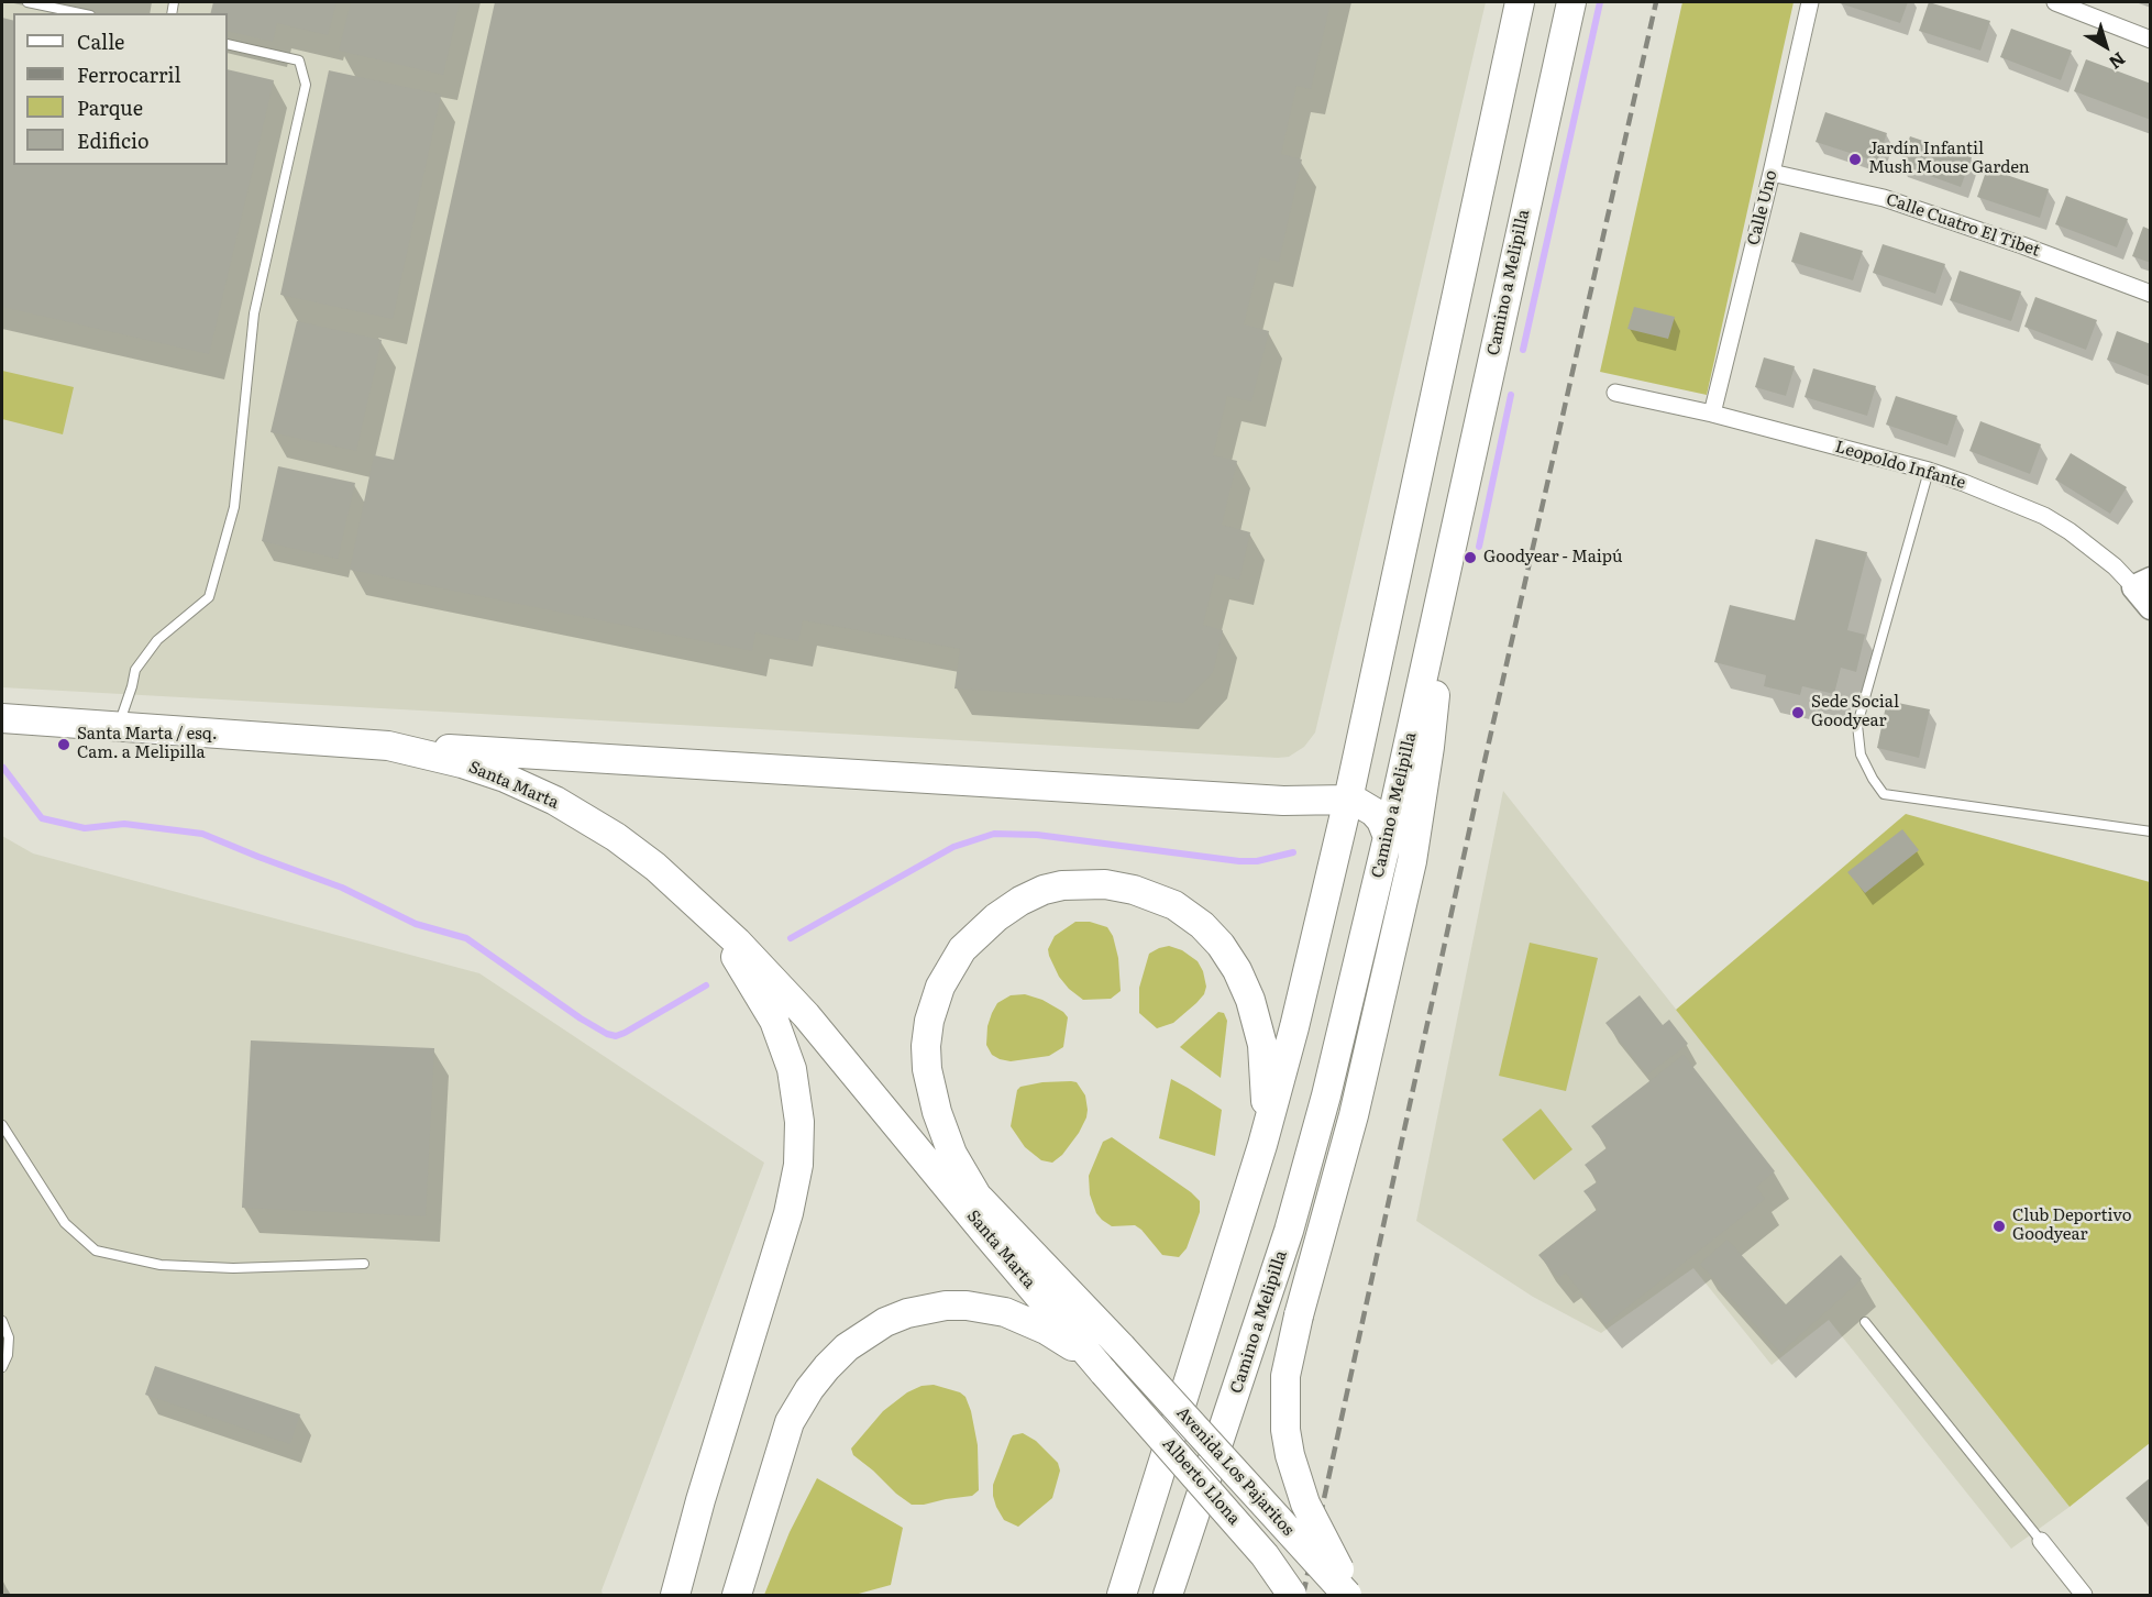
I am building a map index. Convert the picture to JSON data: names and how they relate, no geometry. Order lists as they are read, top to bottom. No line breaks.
{"streets":{"main road":["Camino a Melipilla","Santa Marta","Avenida Los Pajaritos","Alberto Llona"],"street":["Calle Uno","Calle Cuatro El Tibet","Leopoldo Infante"]},"crossings":[["Calle Uno","Calle Cuatro El Tibet"],["Calle Uno","Leopoldo Infante"],["Santa Marta","Avenida Los Pajaritos"],["Santa Marta","Alberto Llona"]],"places":["Jardín Infantil Mush Mouse Garden","Goodyear - Maipú","Sede Social Goodyear","Santa Marta / esq. Cam. a Melipilla","Club Deportivo Goodyear"],"legend":["Calle","Ferrocarril","Parque","Edificio"],"north":"bottom right"}
